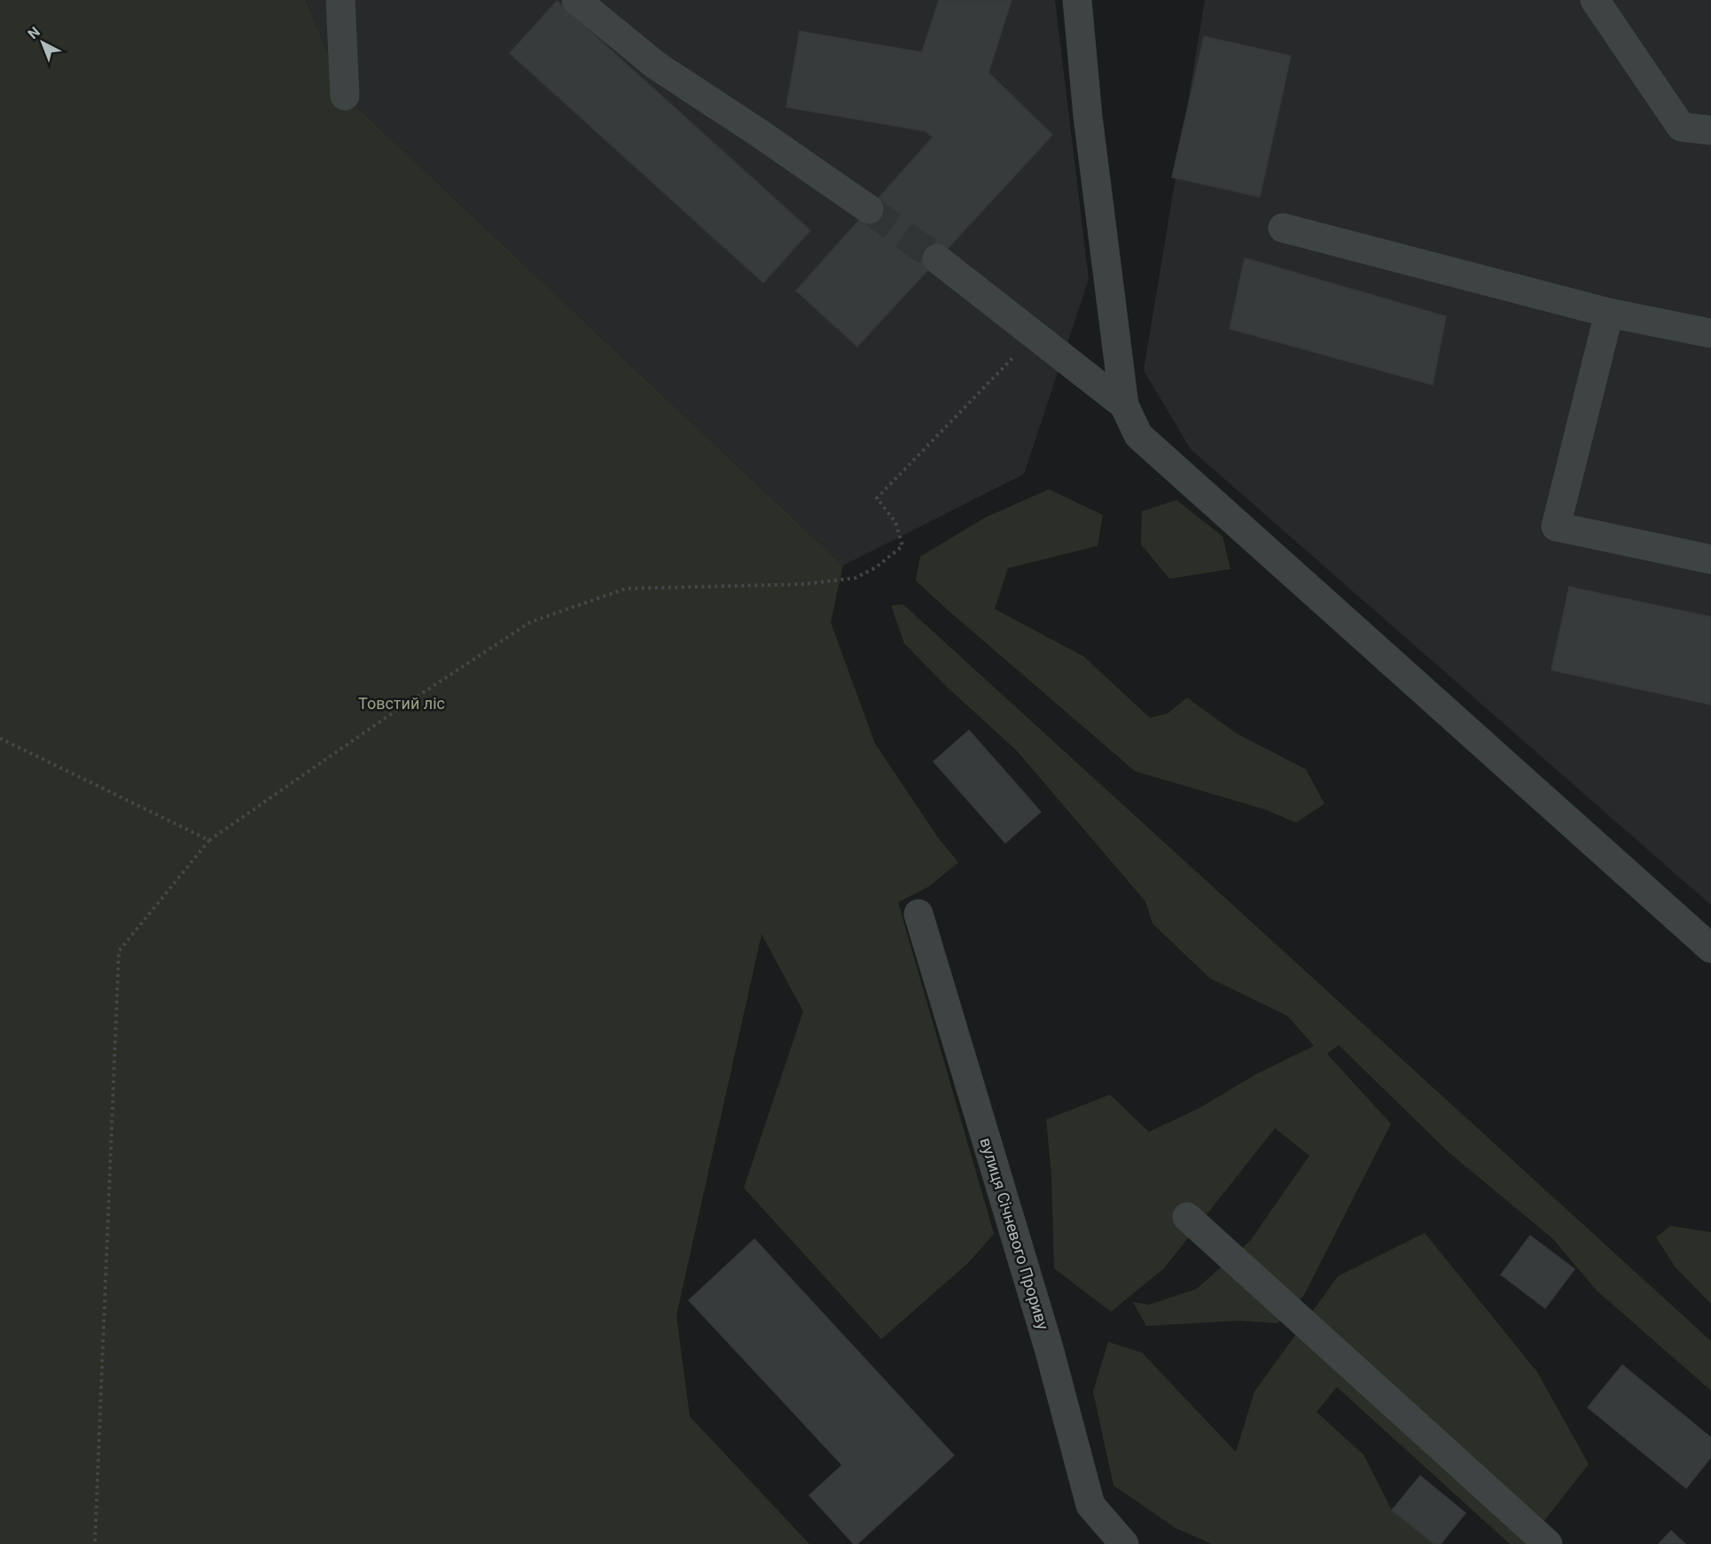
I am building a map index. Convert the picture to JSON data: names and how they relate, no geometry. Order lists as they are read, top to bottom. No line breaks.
{"streets":{"street":["вулиця Січневого Прориву"]},"parks":["Товстий ліс"],"north":"top left"}
